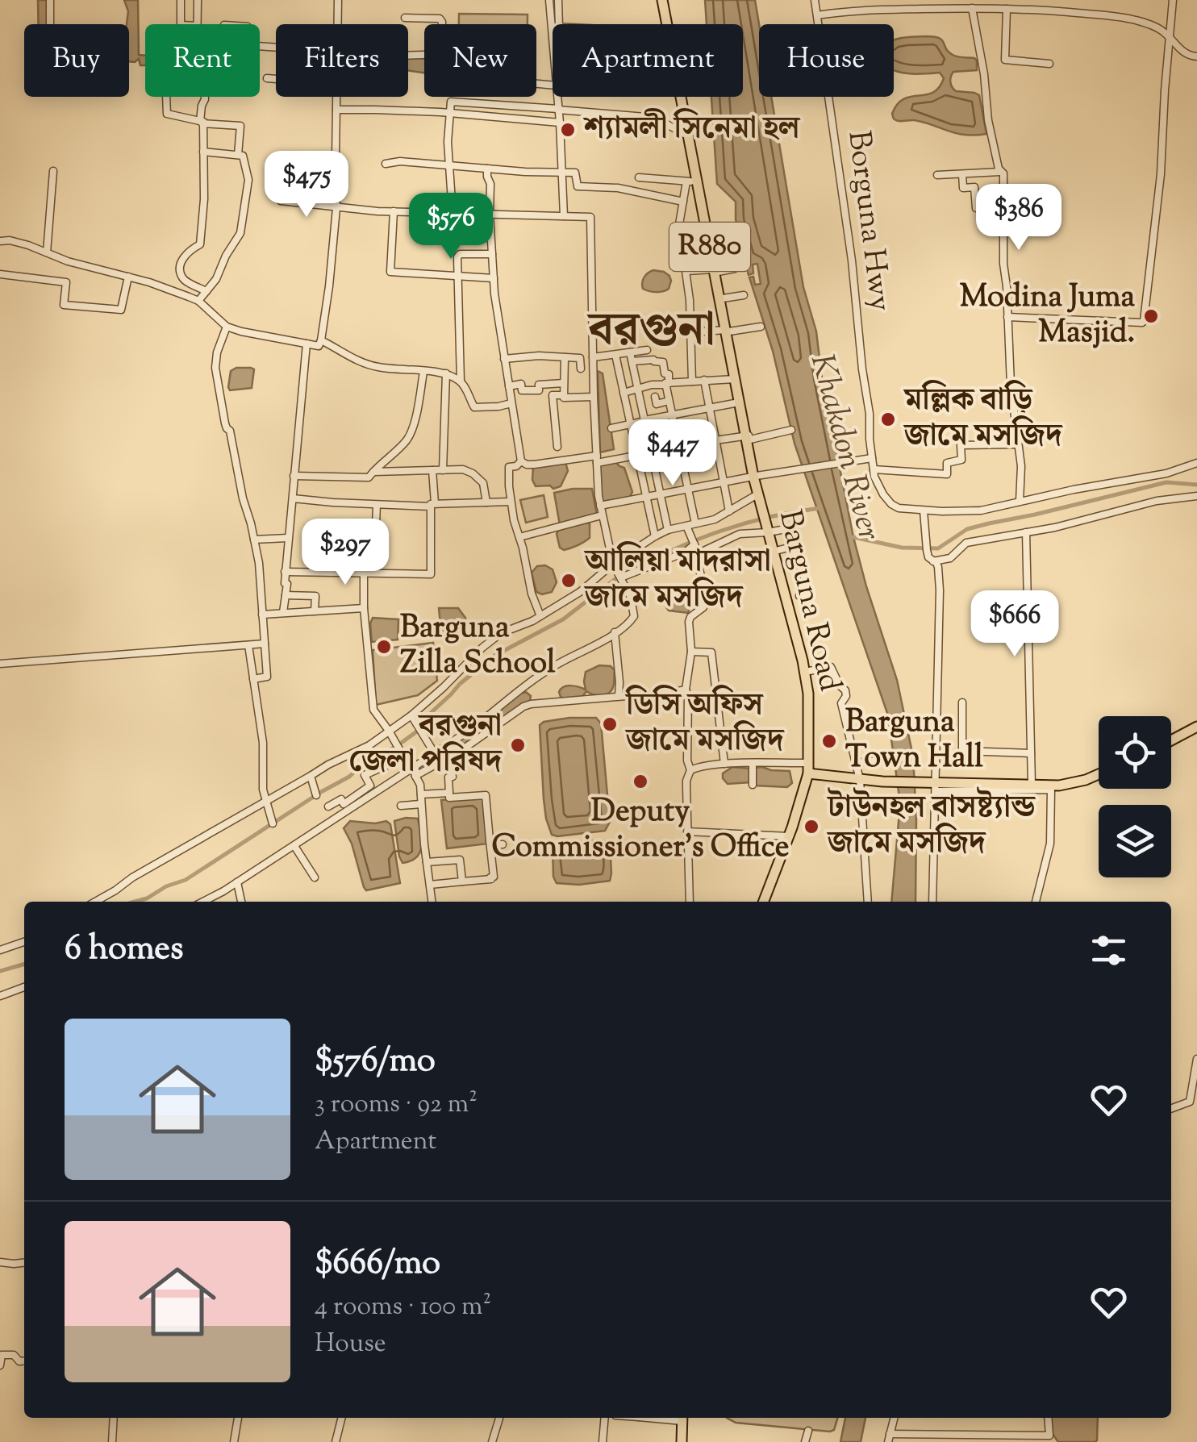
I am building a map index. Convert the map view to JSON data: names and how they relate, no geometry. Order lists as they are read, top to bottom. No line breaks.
{"streets":{"main road":["R880","Barguna Road"],"street":["Borguna Hwy"]},"districts":["বরগুনা"],"water":["Khakdon River"],"places":["শ্যামলী সিনেমা হল","Modina Juma Masjid.","মল্লিক বাড়ি জামে মসজিদ","আলিয়া মাদরাসা জামে মসজিদ","Barguna Zilla School","ডিসি অফিস জামে মসজিদ","Barguna Town Hall","বরগুনা জেলা পরিষদ","Deputy Commissioner's Office","টাউনহল বাসষ্ট্যান্ড জামে মসজিদ"],"page":{"chip":["Buy","Rent","Filters","New","Apartment","House"],"price":["$475","$386","$576","$447","$297","$666"],"heading":"6 homes","list":[{"name":"$576/mo","note":"3 rooms · 92 m² · Apartment"},{"name":"$666/mo","note":"4 rooms · 100 m² · House"}]}}
